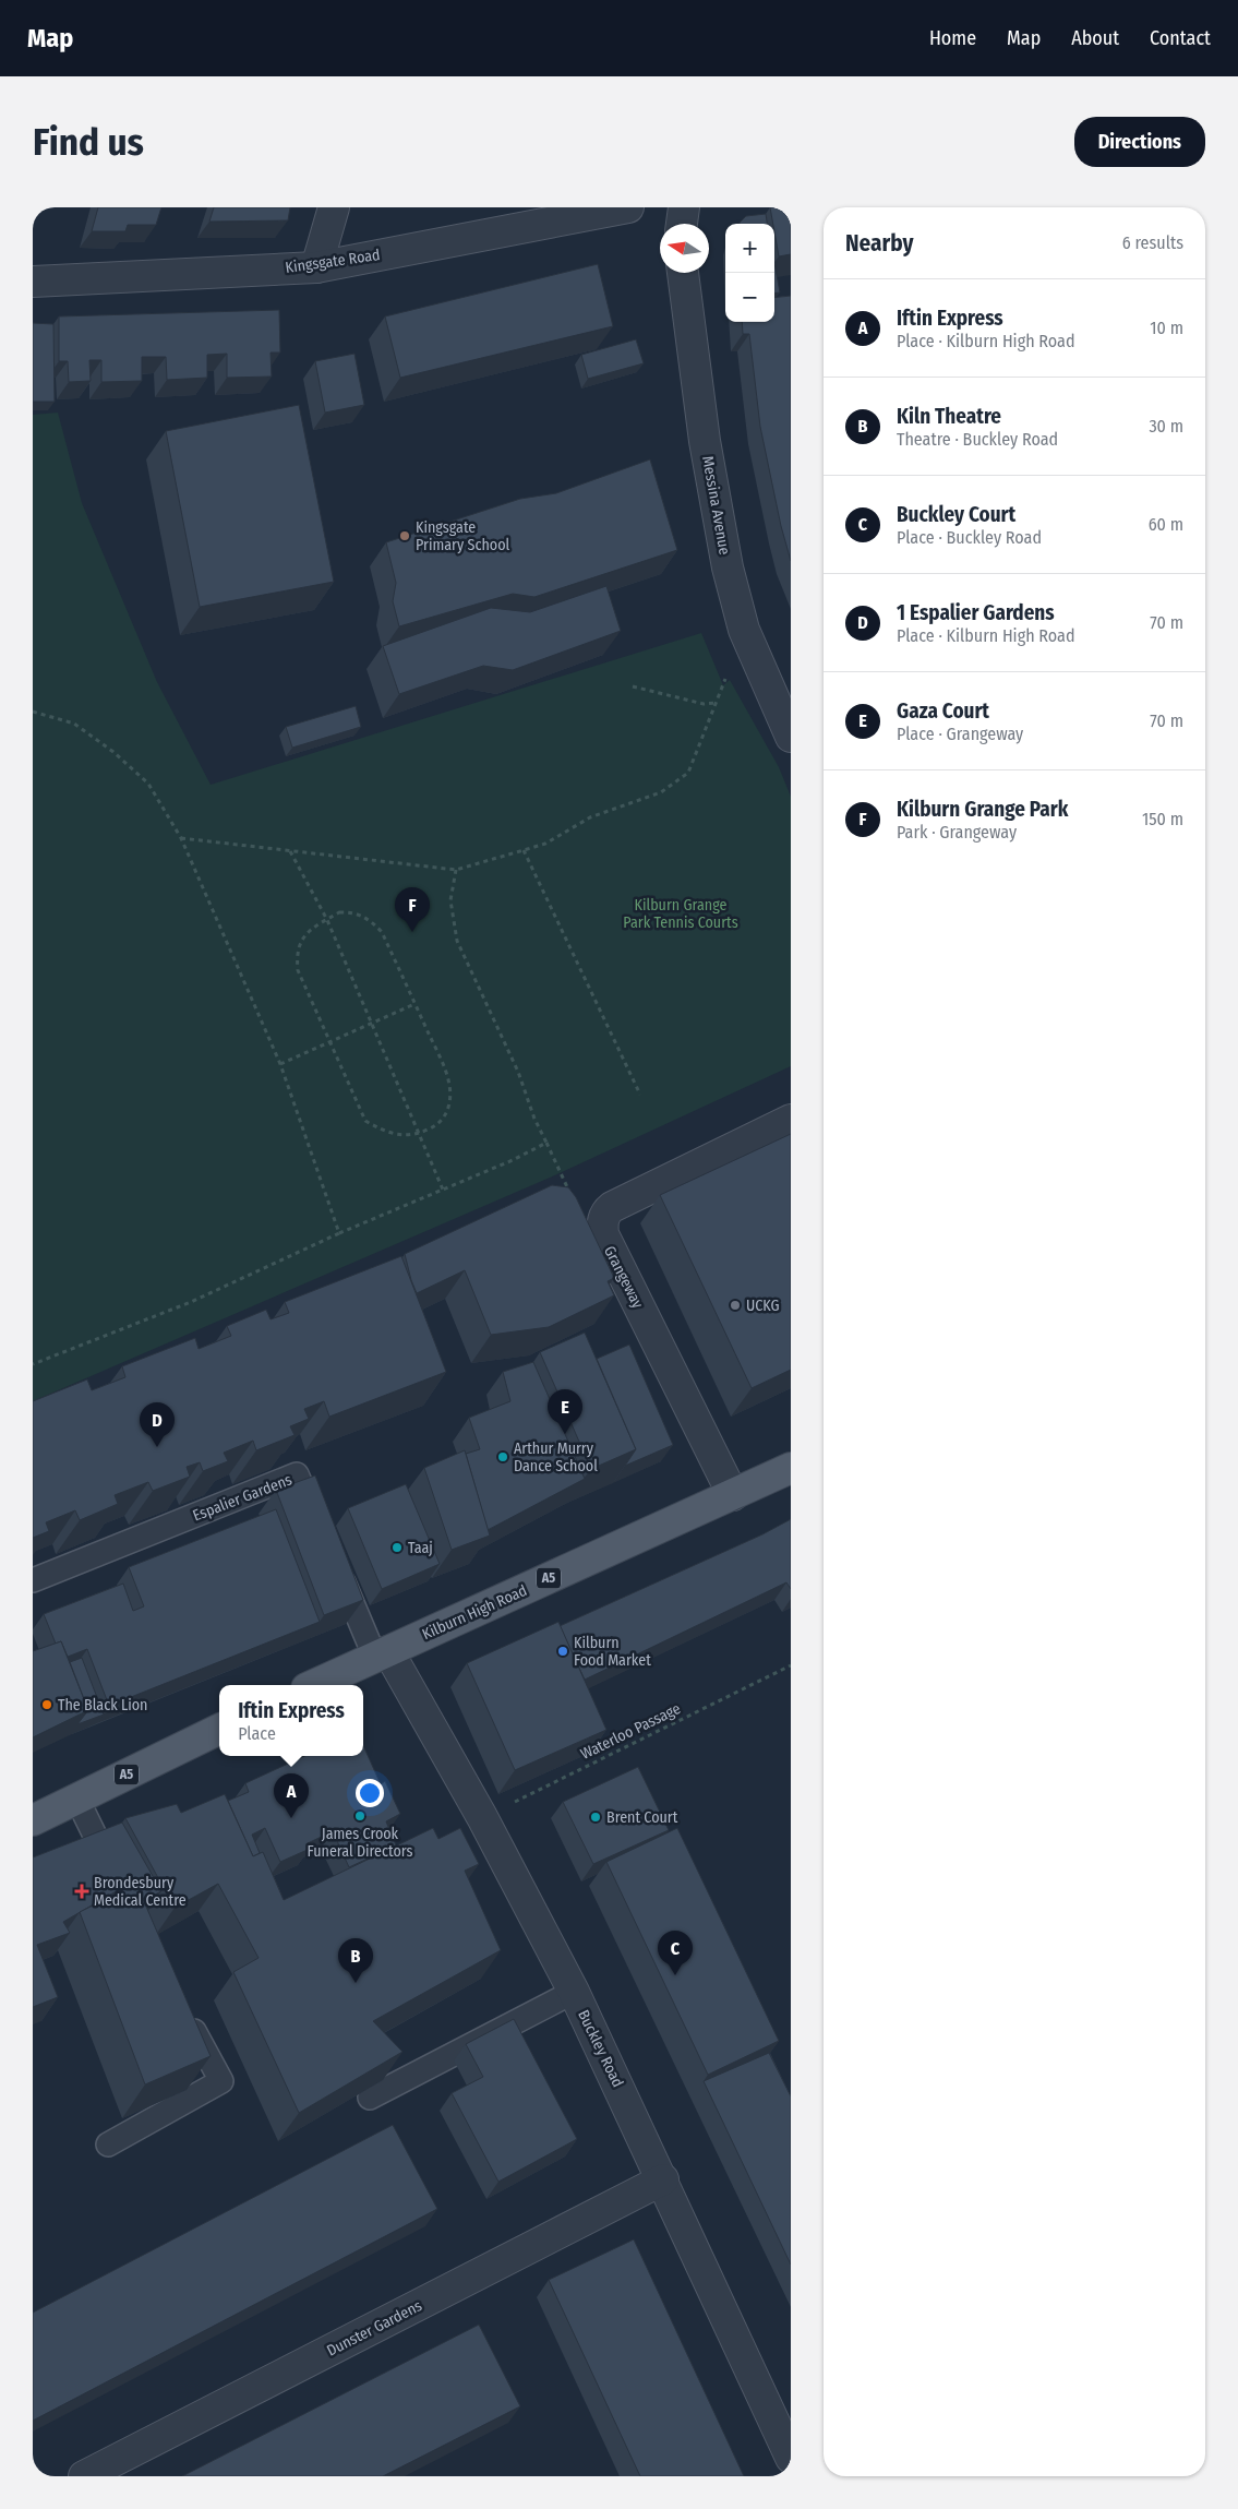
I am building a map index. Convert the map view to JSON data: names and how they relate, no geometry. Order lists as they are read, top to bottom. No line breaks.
{"streets":{"main road":["A5","Kilburn High Road"],"street":["Kingsgate Road","Messina Avenue","Grangeway","Buckley Road","Dunster Gardens"],"lane":["Espalier Gardens"],"path":["Waterloo Passage"]},"crossings":[["Grangeway","Kilburn High Road"],["Kilburn High Road","Buckley Road"],["Waterloo Passage","Buckley Road"],["Buckley Road","Dunster Gardens"]],"parks":["Kilburn Grange Park Tennis Courts"],"places":{"other":["Kingsgate Primary School","UCKG","Arthur Murry Dance School","Taaj","Kilburn Food Market","The Black Lion","James Crook Funeral Directors","Brent Court"],"health":["Brondesbury Medical Centre"]},"north":"left","page":{"header":"Map","nav":["Home","Map","About","Contact"],"buttons":"Directions","title":"Find us","heading":["Nearby","6 results"],"map_buttons":["+","−"],"list":[{"mark":"A","name":"Iftin Express","note":"Place · Kilburn High Road","value":"10 m"},{"mark":"B","name":"Kiln Theatre","note":"Theatre · Buckley Road","value":"30 m"},{"mark":"C","name":"Buckley Court","note":"Place · Buckley Road","value":"60 m"},{"mark":"D","name":"1 Espalier Gardens","note":"Place · Kilburn High Road","value":"70 m"},{"mark":"E","name":"Gaza Court","note":"Place · Grangeway","value":"70 m"},{"mark":"F","name":"Kilburn Grange Park","note":"Park · Grangeway","value":"150 m"}],"pins":["F","E","D","A","C","B"],"popup":["Iftin Express","Place"]}}
